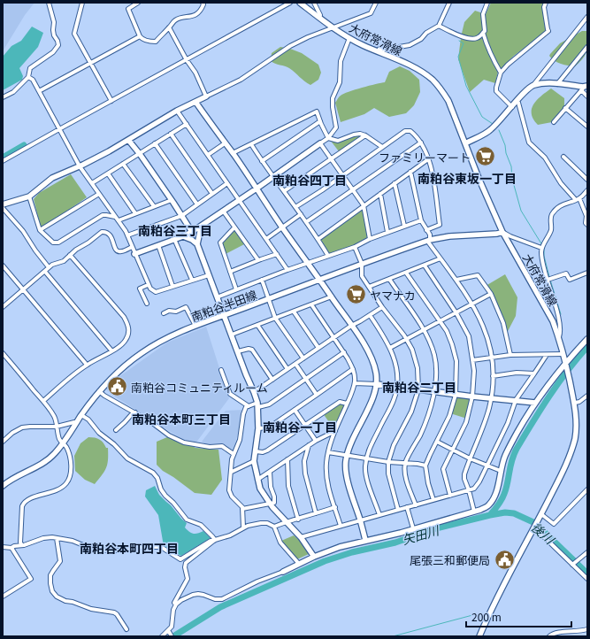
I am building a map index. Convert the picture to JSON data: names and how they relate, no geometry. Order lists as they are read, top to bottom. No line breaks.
{"streets":{"street":["大府常滑線","南粕谷半田線"]},"crossings":[["大府常滑線","南粕谷半田線"]],"districts":["南粕谷東坂一丁目","南粕谷四丁目","南粕谷三丁目","南粕谷二丁目","南粕谷本町三丁目","南粕谷一丁目","南粕谷本町四丁目"],"water":["後川","矢田川"],"places":{"supermarket":["ファミリーマート","ヤマナカ"],"public building":["南粕谷コミュニティルーム","尾張三和郵便局"]},"scale_bar":"200 m"}
